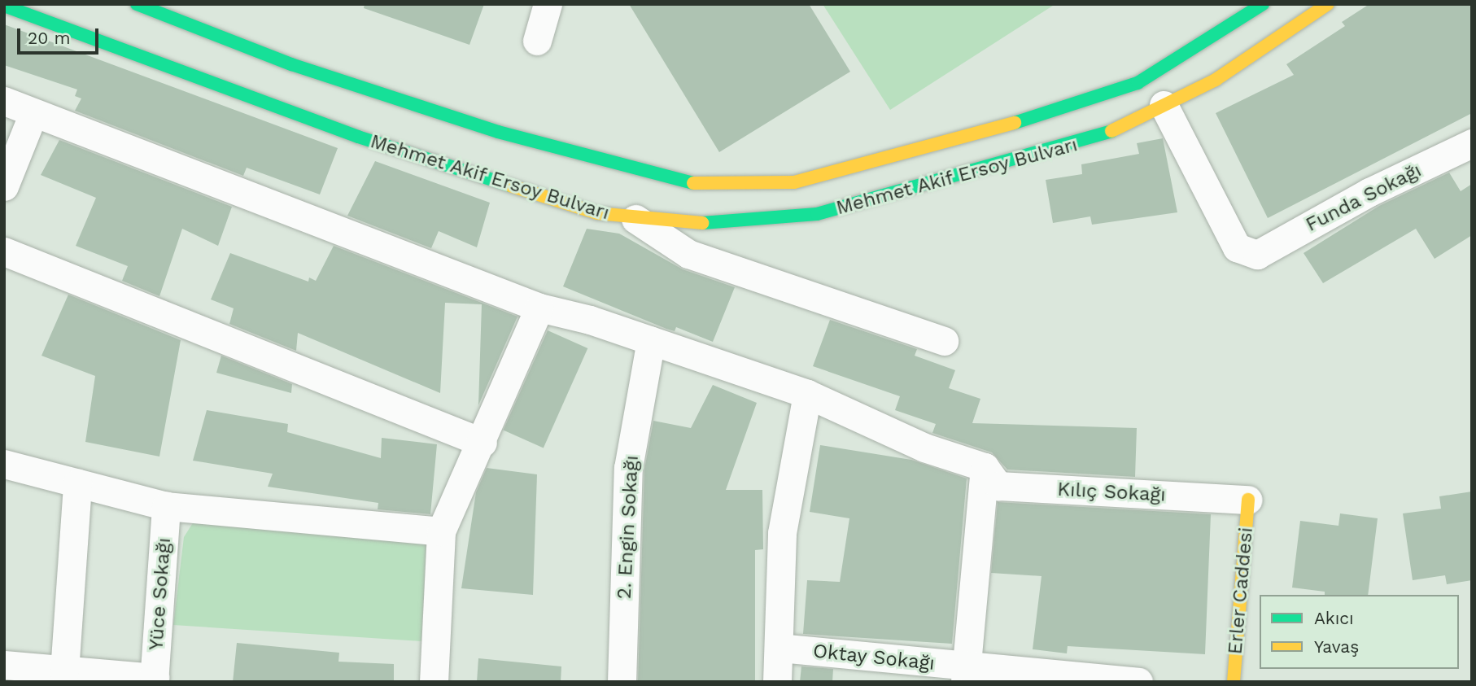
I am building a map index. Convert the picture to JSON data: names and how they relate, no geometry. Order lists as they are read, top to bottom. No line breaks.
{"streets":{"main road":["Mehmet Akif Ersoy Bulvarı","Erler Caddesi"],"street":["Funda Sokağı","Kılıç Sokağı","2. Engin Sokağı","Yüce Sokağı","Oktay Sokağı"]},"crossings":[["Mehmet Akif Ersoy Bulvarı","Funda Sokağı"],["Kılıç Sokağı","Erler Caddesi"]],"legend":["Akıcı","Yavaş"],"scale_bar":"20 m"}
